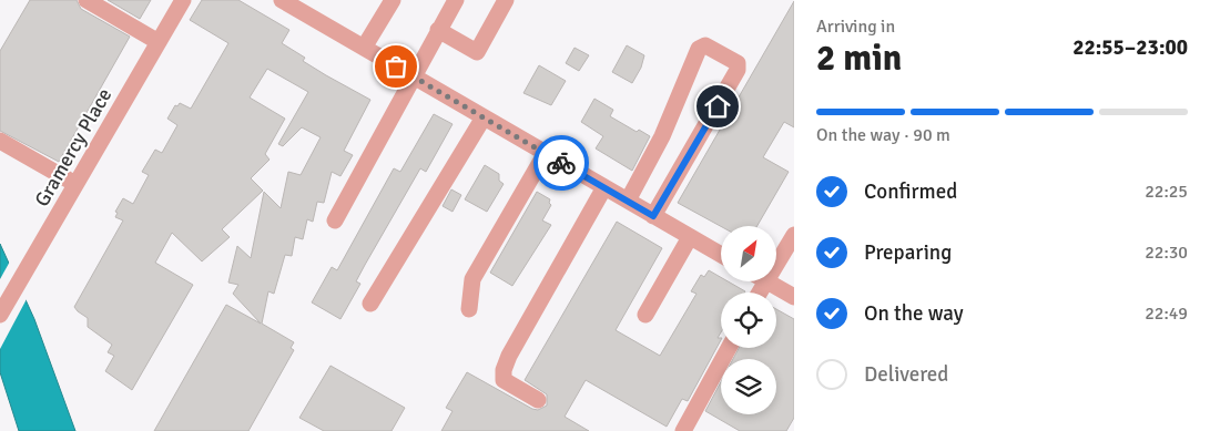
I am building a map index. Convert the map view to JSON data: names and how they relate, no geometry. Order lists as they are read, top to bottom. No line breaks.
{"streets":{"street":["Gramercy Place"]},"north":"top right","page":{"heading":["2 min","Arriving in","22:55–23:00"],"bar":"On the way · 90 m","list":[["Confirmed","22:25"],["Preparing","22:30"],["On the way","22:49"],"Delivered"]}}
